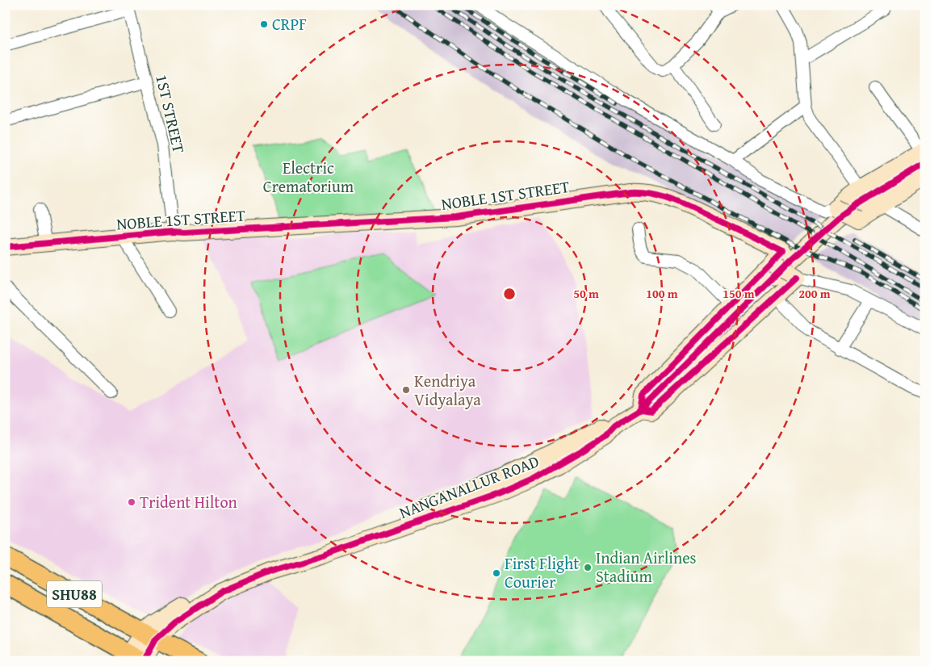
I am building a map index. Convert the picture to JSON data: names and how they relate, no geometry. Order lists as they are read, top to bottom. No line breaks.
{"streets":{"main road":["SHU88"],"street":["1ST STREET","NOBLE 1ST STREET","NANGANALLUR ROAD"]},"crossings":[["1ST STREET","NOBLE 1ST STREET"],["NOBLE 1ST STREET","NANGANALLUR ROAD"],["NANGANALLUR ROAD","SHU88"]],"parks":["Electric Crematorium"],"places":["CRPF","Kendriya Vidyalaya","Trident Hilton","Indian Airlines Stadium","First Flight Courier"],"rings":["50 m","100 m","150 m","200 m"]}
